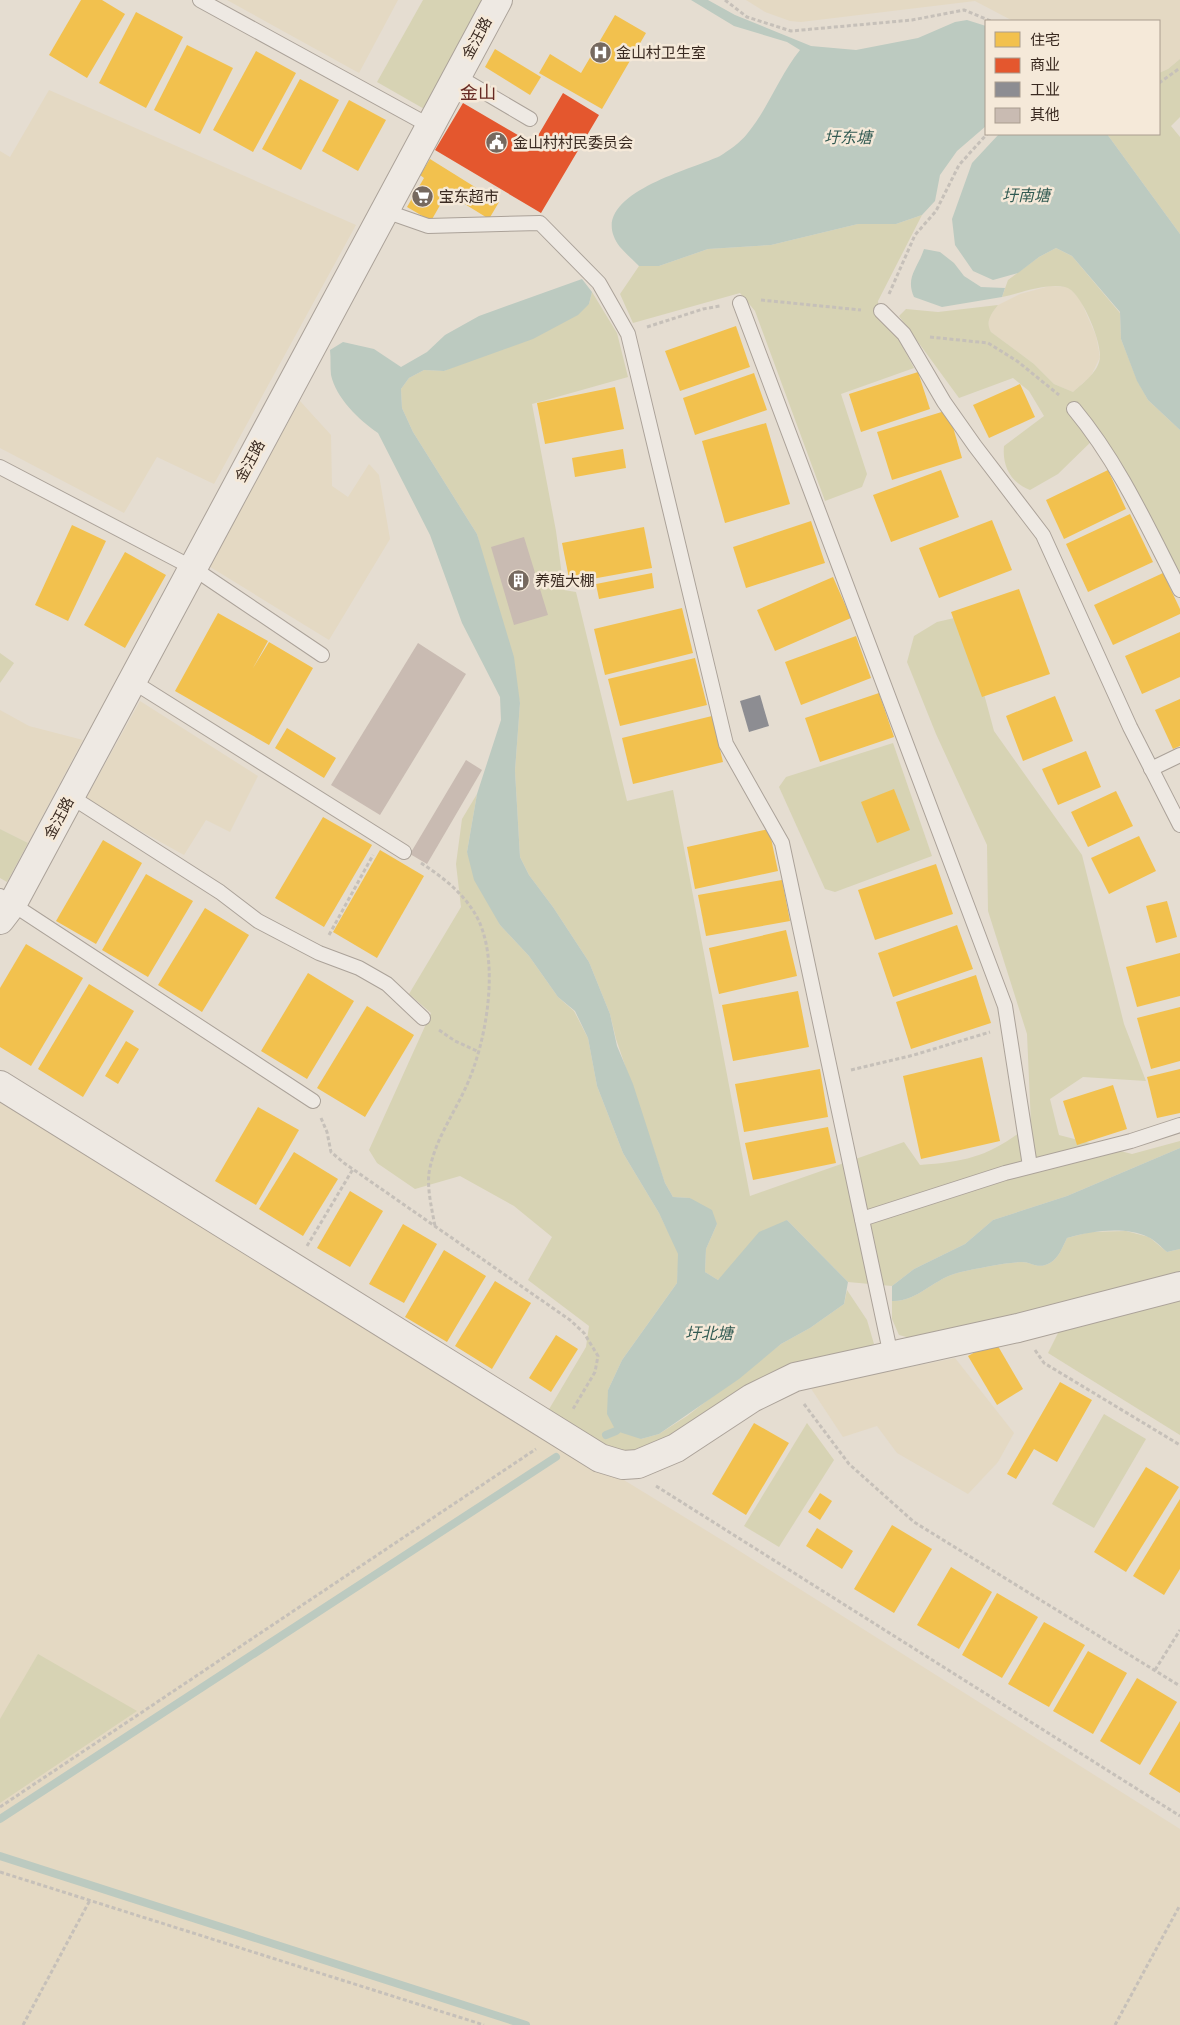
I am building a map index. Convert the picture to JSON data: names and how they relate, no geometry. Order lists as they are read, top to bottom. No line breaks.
{"streets":{"street":["金汪路"]},"districts":["金山"],"water":["圩东塘","圩南塘","圩北塘"],"places":{"hospital":["金山村卫生室"],"public building":["金山村村民委员会"],"supermarket":["宝东超市"],"building":["养殖大棚"]},"legend":["住宅","商业","工业","其他"]}
